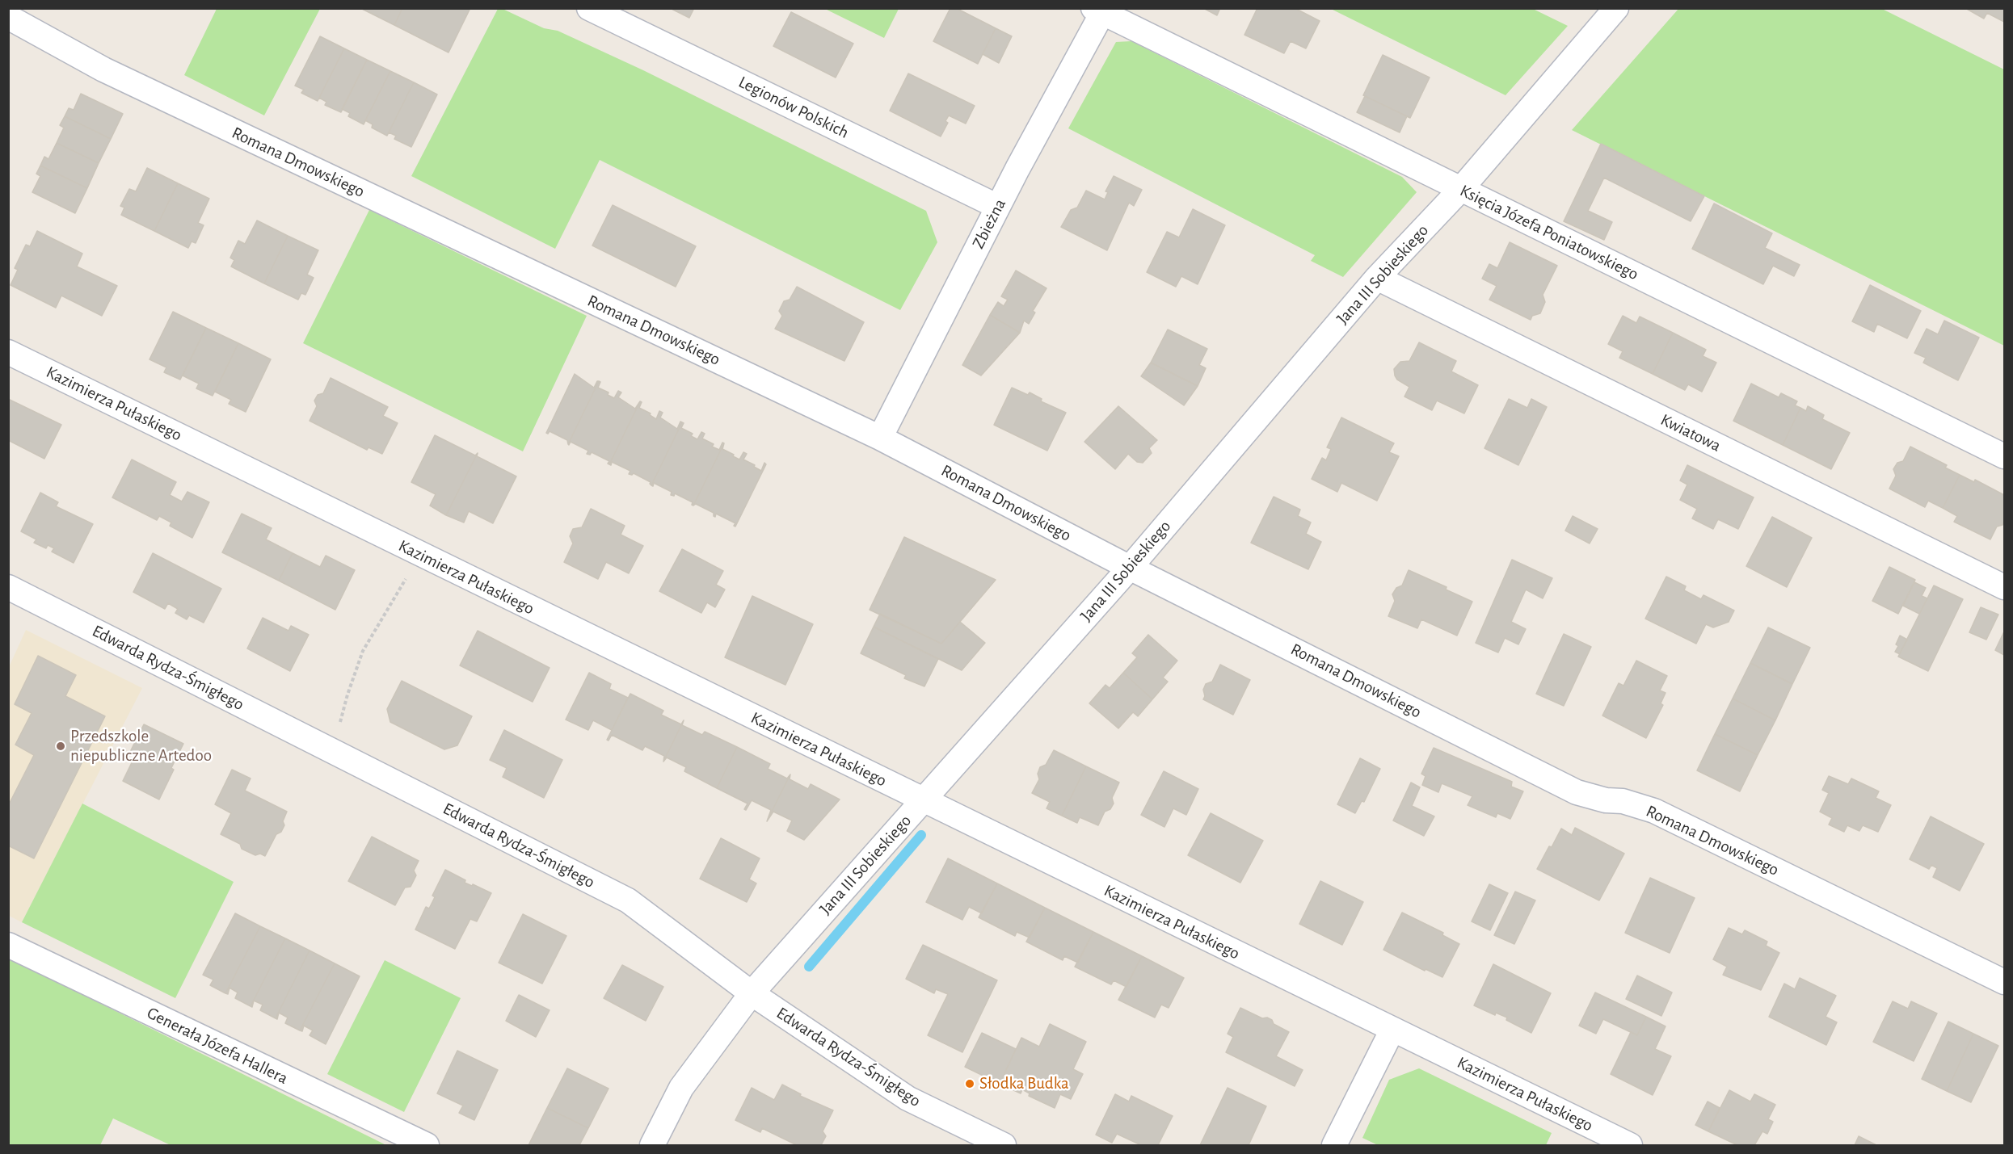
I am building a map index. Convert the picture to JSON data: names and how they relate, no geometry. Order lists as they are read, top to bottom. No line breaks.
{"streets":{"street":["Legionów Polskich","Romana Dmowskiego","Zbieżna","Księcia Józefa Poniatowskiego","Jana III Sobieskiego","Kazimierza Pułaskiego","Kwiatowa","Edwarda Rydza-Śmigłego","Generała Józefa Hallera"]},"crossings":[["Legionów Polskich","Zbieżna"],["Romana Dmowskiego","Zbieżna"],["Romana Dmowskiego","Jana III Sobieskiego"],["Zbieżna","Księcia Józefa Poniatowskiego"],["Księcia Józefa Poniatowskiego","Jana III Sobieskiego"],["Jana III Sobieskiego","Kazimierza Pułaskiego"],["Jana III Sobieskiego","Kwiatowa"],["Jana III Sobieskiego","Edwarda Rydza-Śmigłego"]],"places":["Przedszkole niepubliczne Artedoo","Słodka Budka"]}
